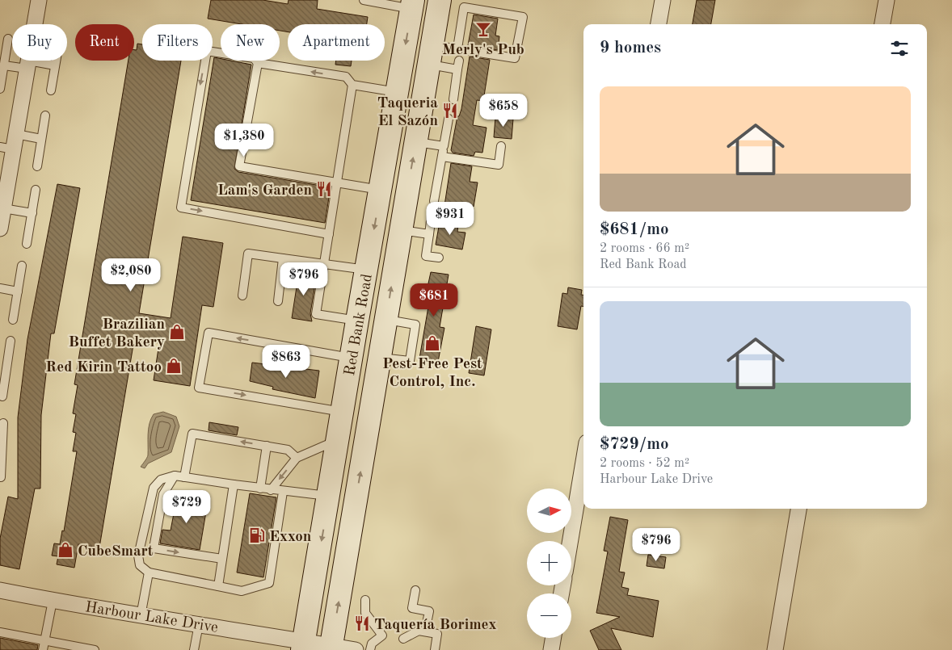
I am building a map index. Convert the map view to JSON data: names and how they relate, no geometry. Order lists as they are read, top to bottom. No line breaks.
{"streets":{"main road":["Red Bank Road"],"street":["Harbour Lake Drive"]},"crossings":[["Red Bank Road","Harbour Lake Drive"]],"places":{"bar":["Merly's Pub"],"restaurant":["Taqueria El Sazón","Lam's Garden","Taquería Borimex"],"shop":["Brazilian Buffet Bakery","Pest-Free Pest Control, Inc.","Red Kirin Tattoo","CubeSmart"],"fuel station":["Exxon"]},"north":"right","page":{"chip":["Buy","Rent","Filters","New","Apartment"],"heading":"9 homes","list":[{"name":"$681/mo","note":"2 rooms · 66 m² · Red Bank Road"},{"name":"$729/mo","note":"2 rooms · 52 m² · Harbour Lake Drive"}],"price":["$658","$1,380","$931","$2,080","$796","$681","$863","$729","$796"],"map_buttons":["+","−"]}}
